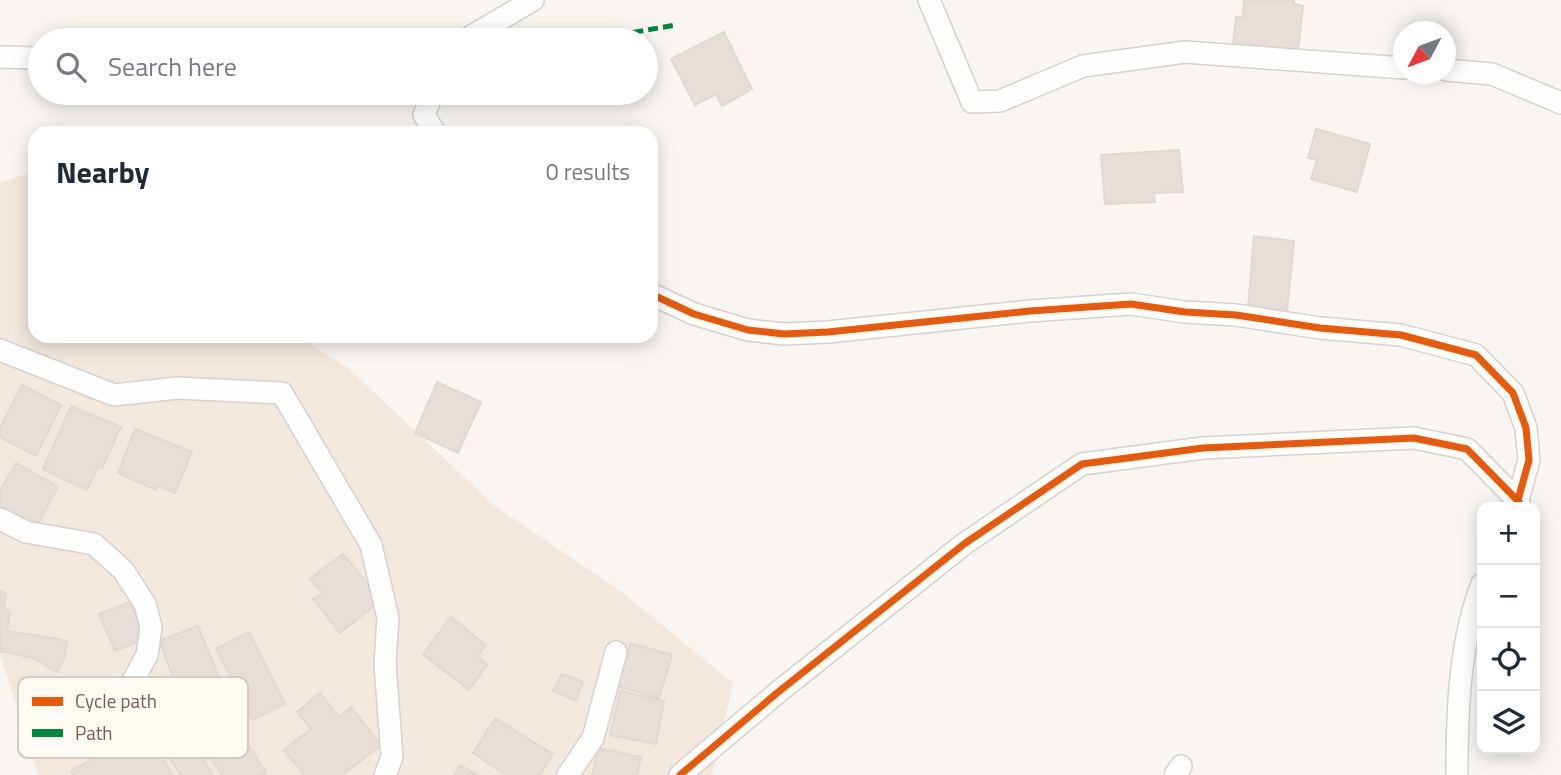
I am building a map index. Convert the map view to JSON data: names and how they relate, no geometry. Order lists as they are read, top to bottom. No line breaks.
{"legend":["Cycle path","Path"],"north":"bottom left","page":{"search":"Search here","heading":["Nearby","0 results"],"map_buttons":["+","−"]}}
